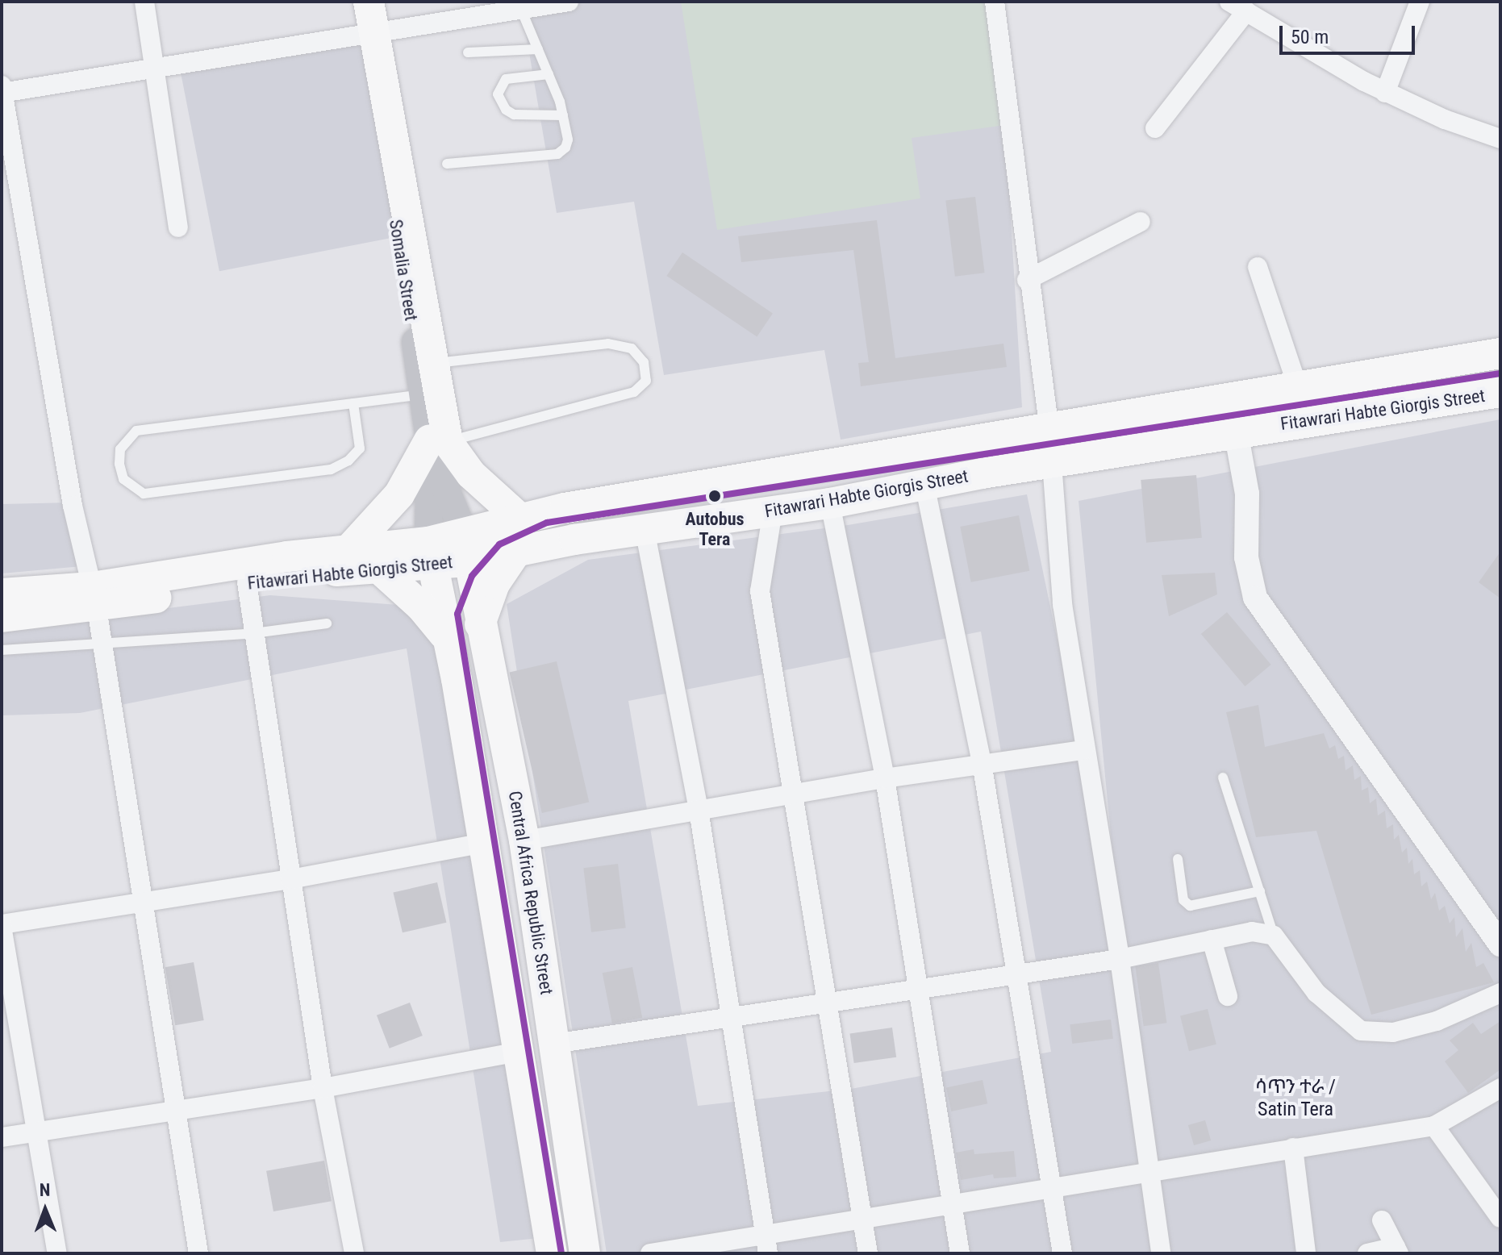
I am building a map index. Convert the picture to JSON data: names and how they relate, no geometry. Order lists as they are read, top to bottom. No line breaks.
{"streets":{"main road":["Somalia Street","Fitawrari Habte Giorgis Street","Central Africa Republic Street"]},"crossings":[["Somalia Street","Fitawrari Habte Giorgis Street"],["Fitawrari Habte Giorgis Street","Central Africa Republic Street"]],"districts":["ሳጥን ተራ / Satin Tera"],"places":["Autobus Tera"],"scale_bar":"50 m","north":"top"}
